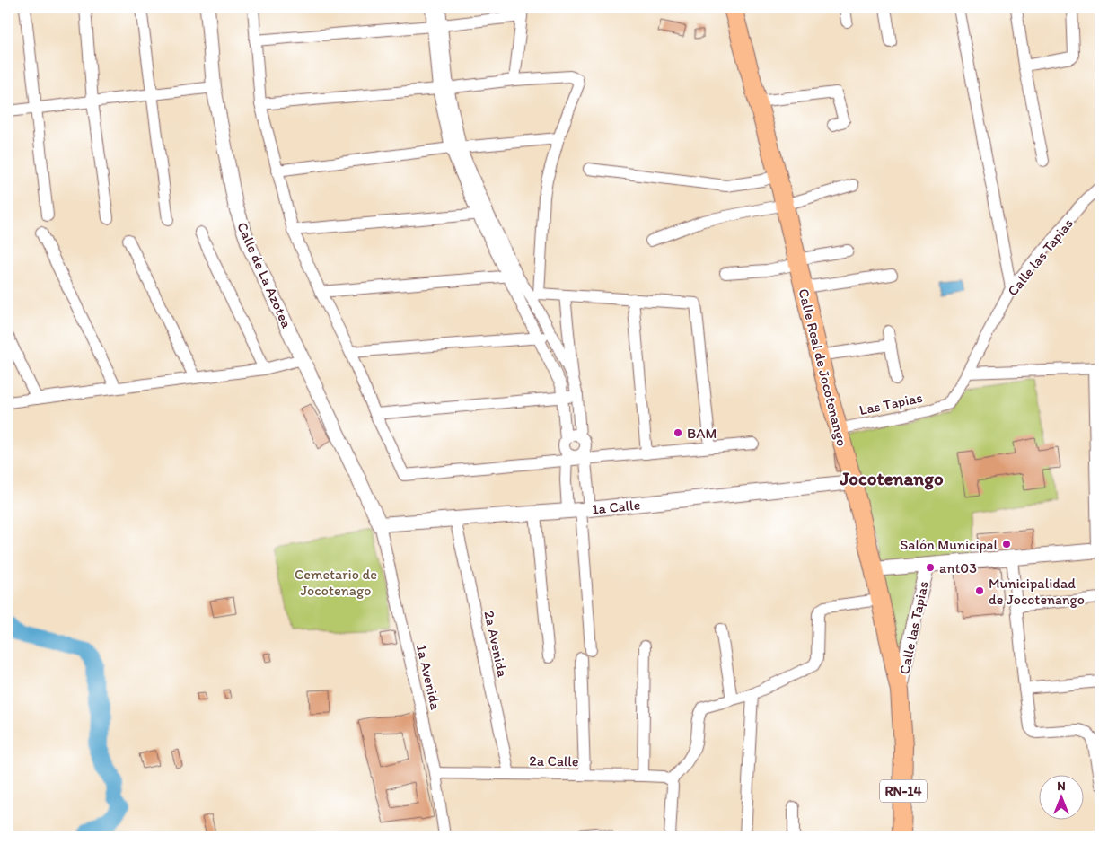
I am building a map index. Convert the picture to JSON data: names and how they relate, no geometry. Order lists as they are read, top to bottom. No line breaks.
{"streets":{"main road":["Calle Real de Jocotenango","RN-14"],"street":["Calle las Tapias","Calle de La Azotea","Las Tapias","1a Calle","2a Avenida","1a Avenida","2a Calle"]},"crossings":[["Calle las Tapias","Calle Real de Jocotenango"],["Calle las Tapias","Las Tapias"],["Calle de La Azotea","1a Calle"],["Calle de La Azotea","1a Avenida"],["Calle Real de Jocotenango","Las Tapias"],["Calle Real de Jocotenango","1a Calle"],["1a Calle","2a Avenida"],["1a Calle","1a Avenida"],["2a Avenida","2a Calle"],["1a Avenida","2a Calle"]],"districts":["Jocotenango"],"parks":["Cemetario de Jocotenago"],"places":["BAM","Salón Municipal","ant03","Municipalidad de Jocotenango"],"north":"top"}
